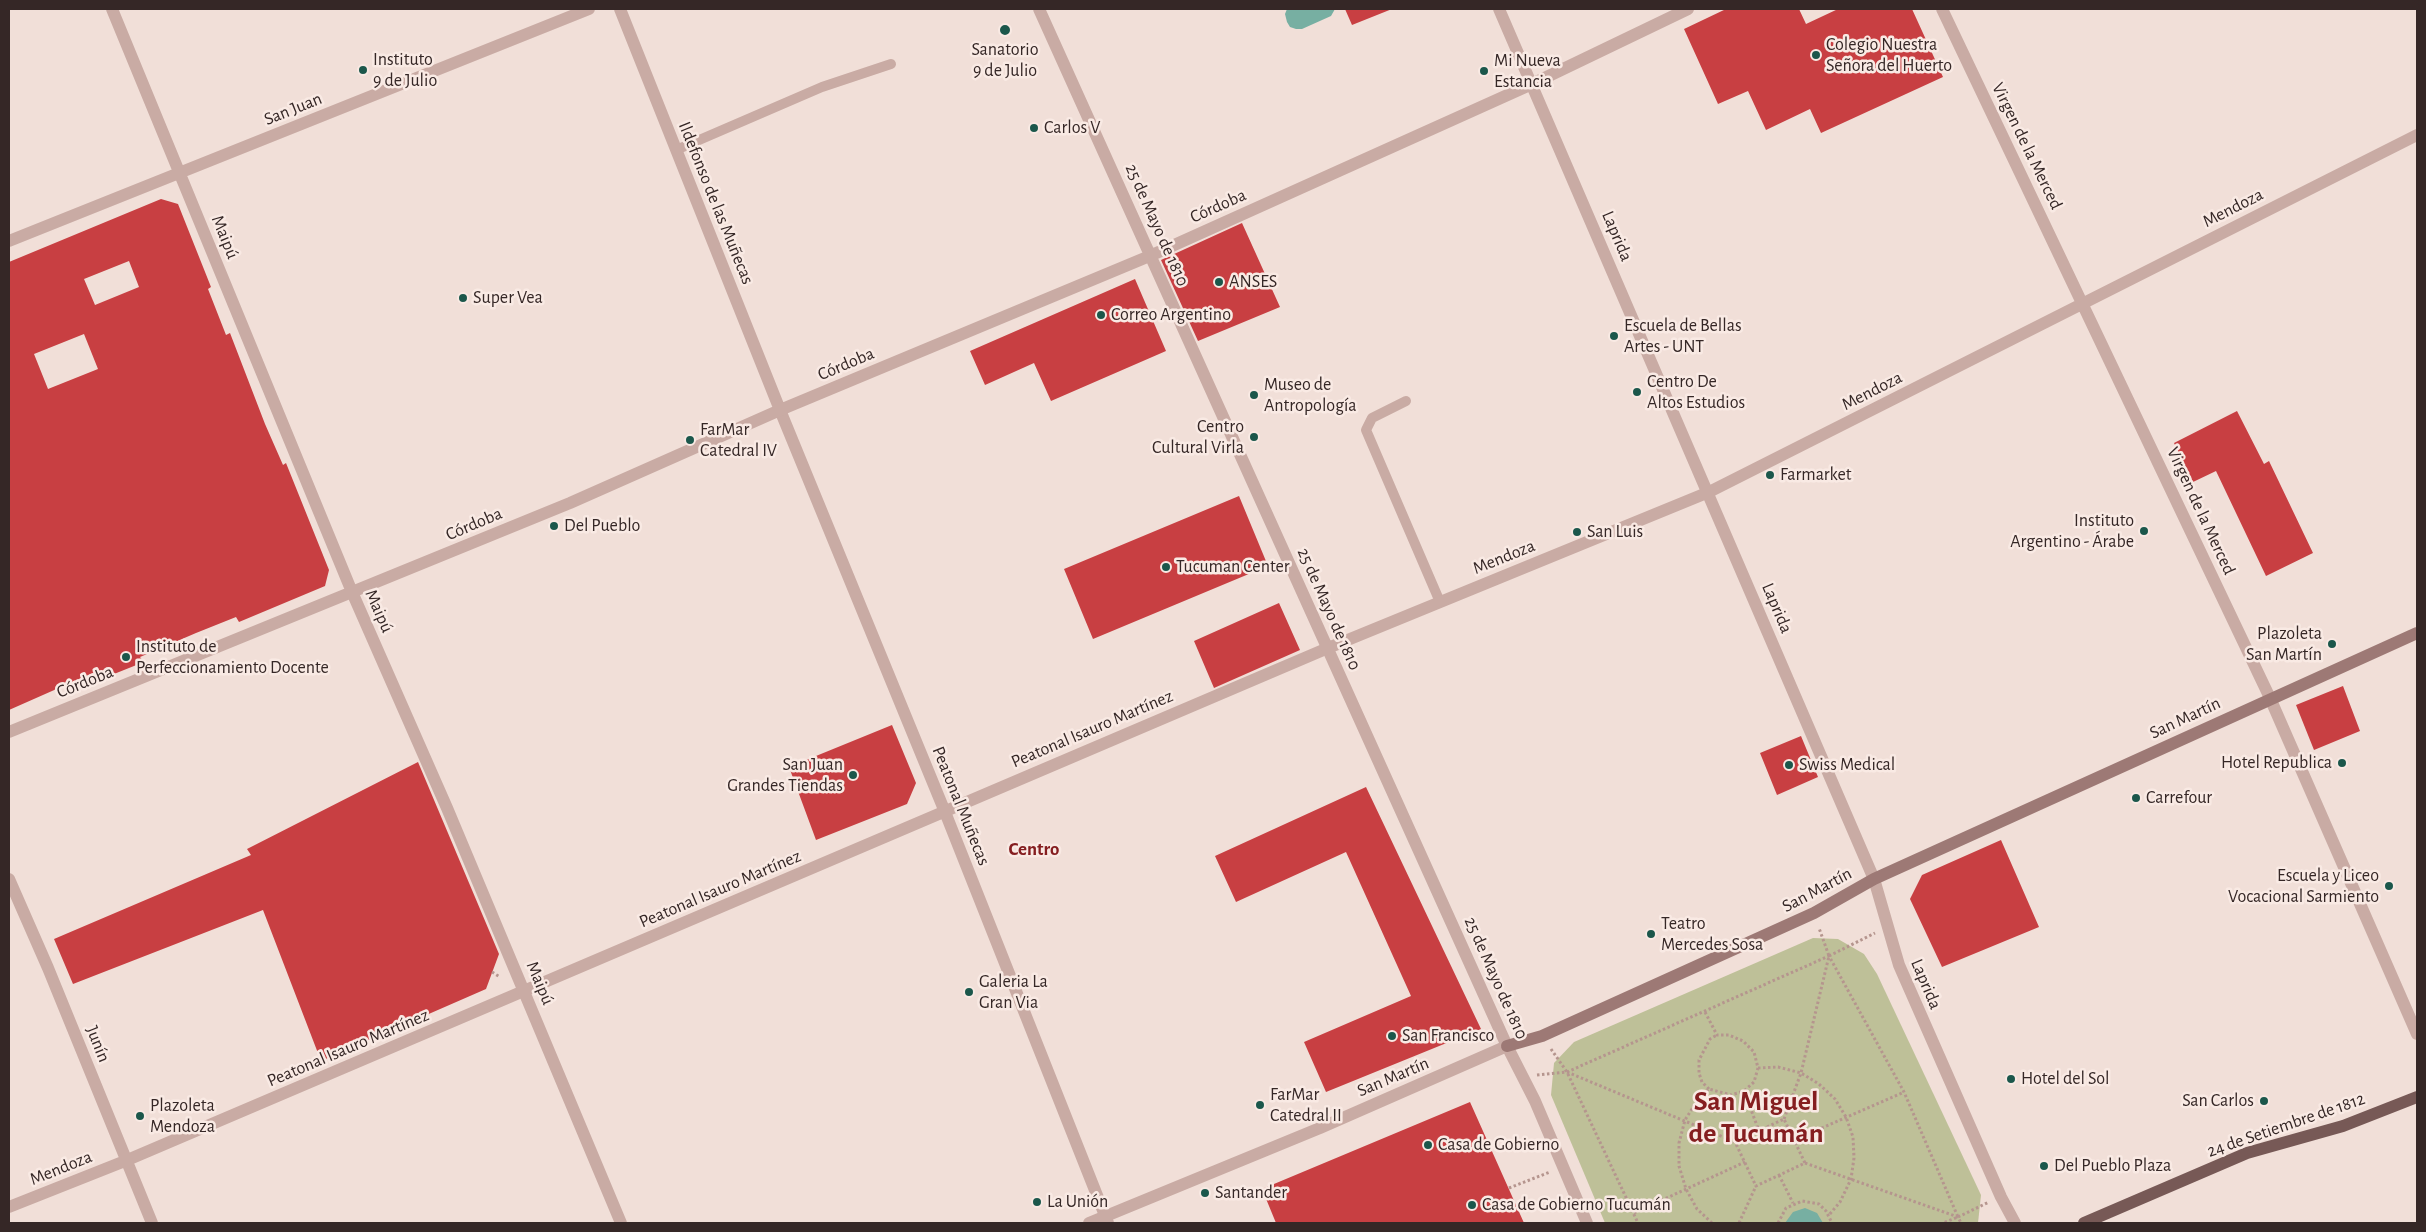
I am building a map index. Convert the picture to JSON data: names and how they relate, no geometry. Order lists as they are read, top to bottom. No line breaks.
{"streets":{"main road":["San Martín","24 de Setiembre de 1812"],"street":["San Juan","Virgen de la Merced","Ildefonso de las Muñecas","Córdoba","Mendoza","25 de Mayo de 1810","Laprida","Maipú","Peatonal Isauro Martínez","Peatonal Muñecas","Junín"]},"crossings":[["San Juan","Maipú"],["Virgen de la Merced","Mendoza"],["Virgen de la Merced","San Martín"],["Ildefonso de las Muñecas","Córdoba"],["Ildefonso de las Muñecas","Peatonal Muñecas"],["Córdoba","25 de Mayo de 1810"],["Córdoba","Laprida"],["Córdoba","Maipú"],["Córdoba","Peatonal Muñecas"],["Mendoza","25 de Mayo de 1810"],["Mendoza","Laprida"],["Mendoza","Peatonal Isauro Martínez"],["Mendoza","Junín"],["25 de Mayo de 1810","San Martín"],["25 de Mayo de 1810","Peatonal Isauro Martínez"],["Laprida","San Martín"],["Maipú","Peatonal Isauro Martínez"],["San Martín","Peatonal Muñecas"],["Peatonal Isauro Martínez","Peatonal Muñecas"],["Peatonal Isauro Martínez","Junín"]],"districts":["Centro","San Miguel de Tucumán"],"places":["Sanatorio 9 de Julio","Colegio Nuestra Señora del Huerto","Instituto 9 de Julio","Mi Nueva Estancia","Carlos V","ANSES","Super Vea","Correo Argentino","Escuela de Bellas Artes - UNT","Centro De Altos Estudios","Museo de Antropología","Centro Cultural Virla","FarMar Catedral IV","Farmarket","Del Pueblo","Instituto Argentino - Árabe","San Luis","Tucuman Center","Plazoleta San Martín","Instituto de Perfeccionamiento Docente","Hotel Republica","Swiss Medical","San Juan Grandes Tiendas","Carrefour","Escuela y Liceo Vocacional Sarmiento","Teatro Mercedes Sosa","Galeria La Gran Via","San Francisco","Hotel del Sol","San Carlos","FarMar Catedral II","Plazoleta Mendoza","Casa de Gobierno","Del Pueblo Plaza","Santander","La Unión","Casa de Gobierno Tucumán"]}
